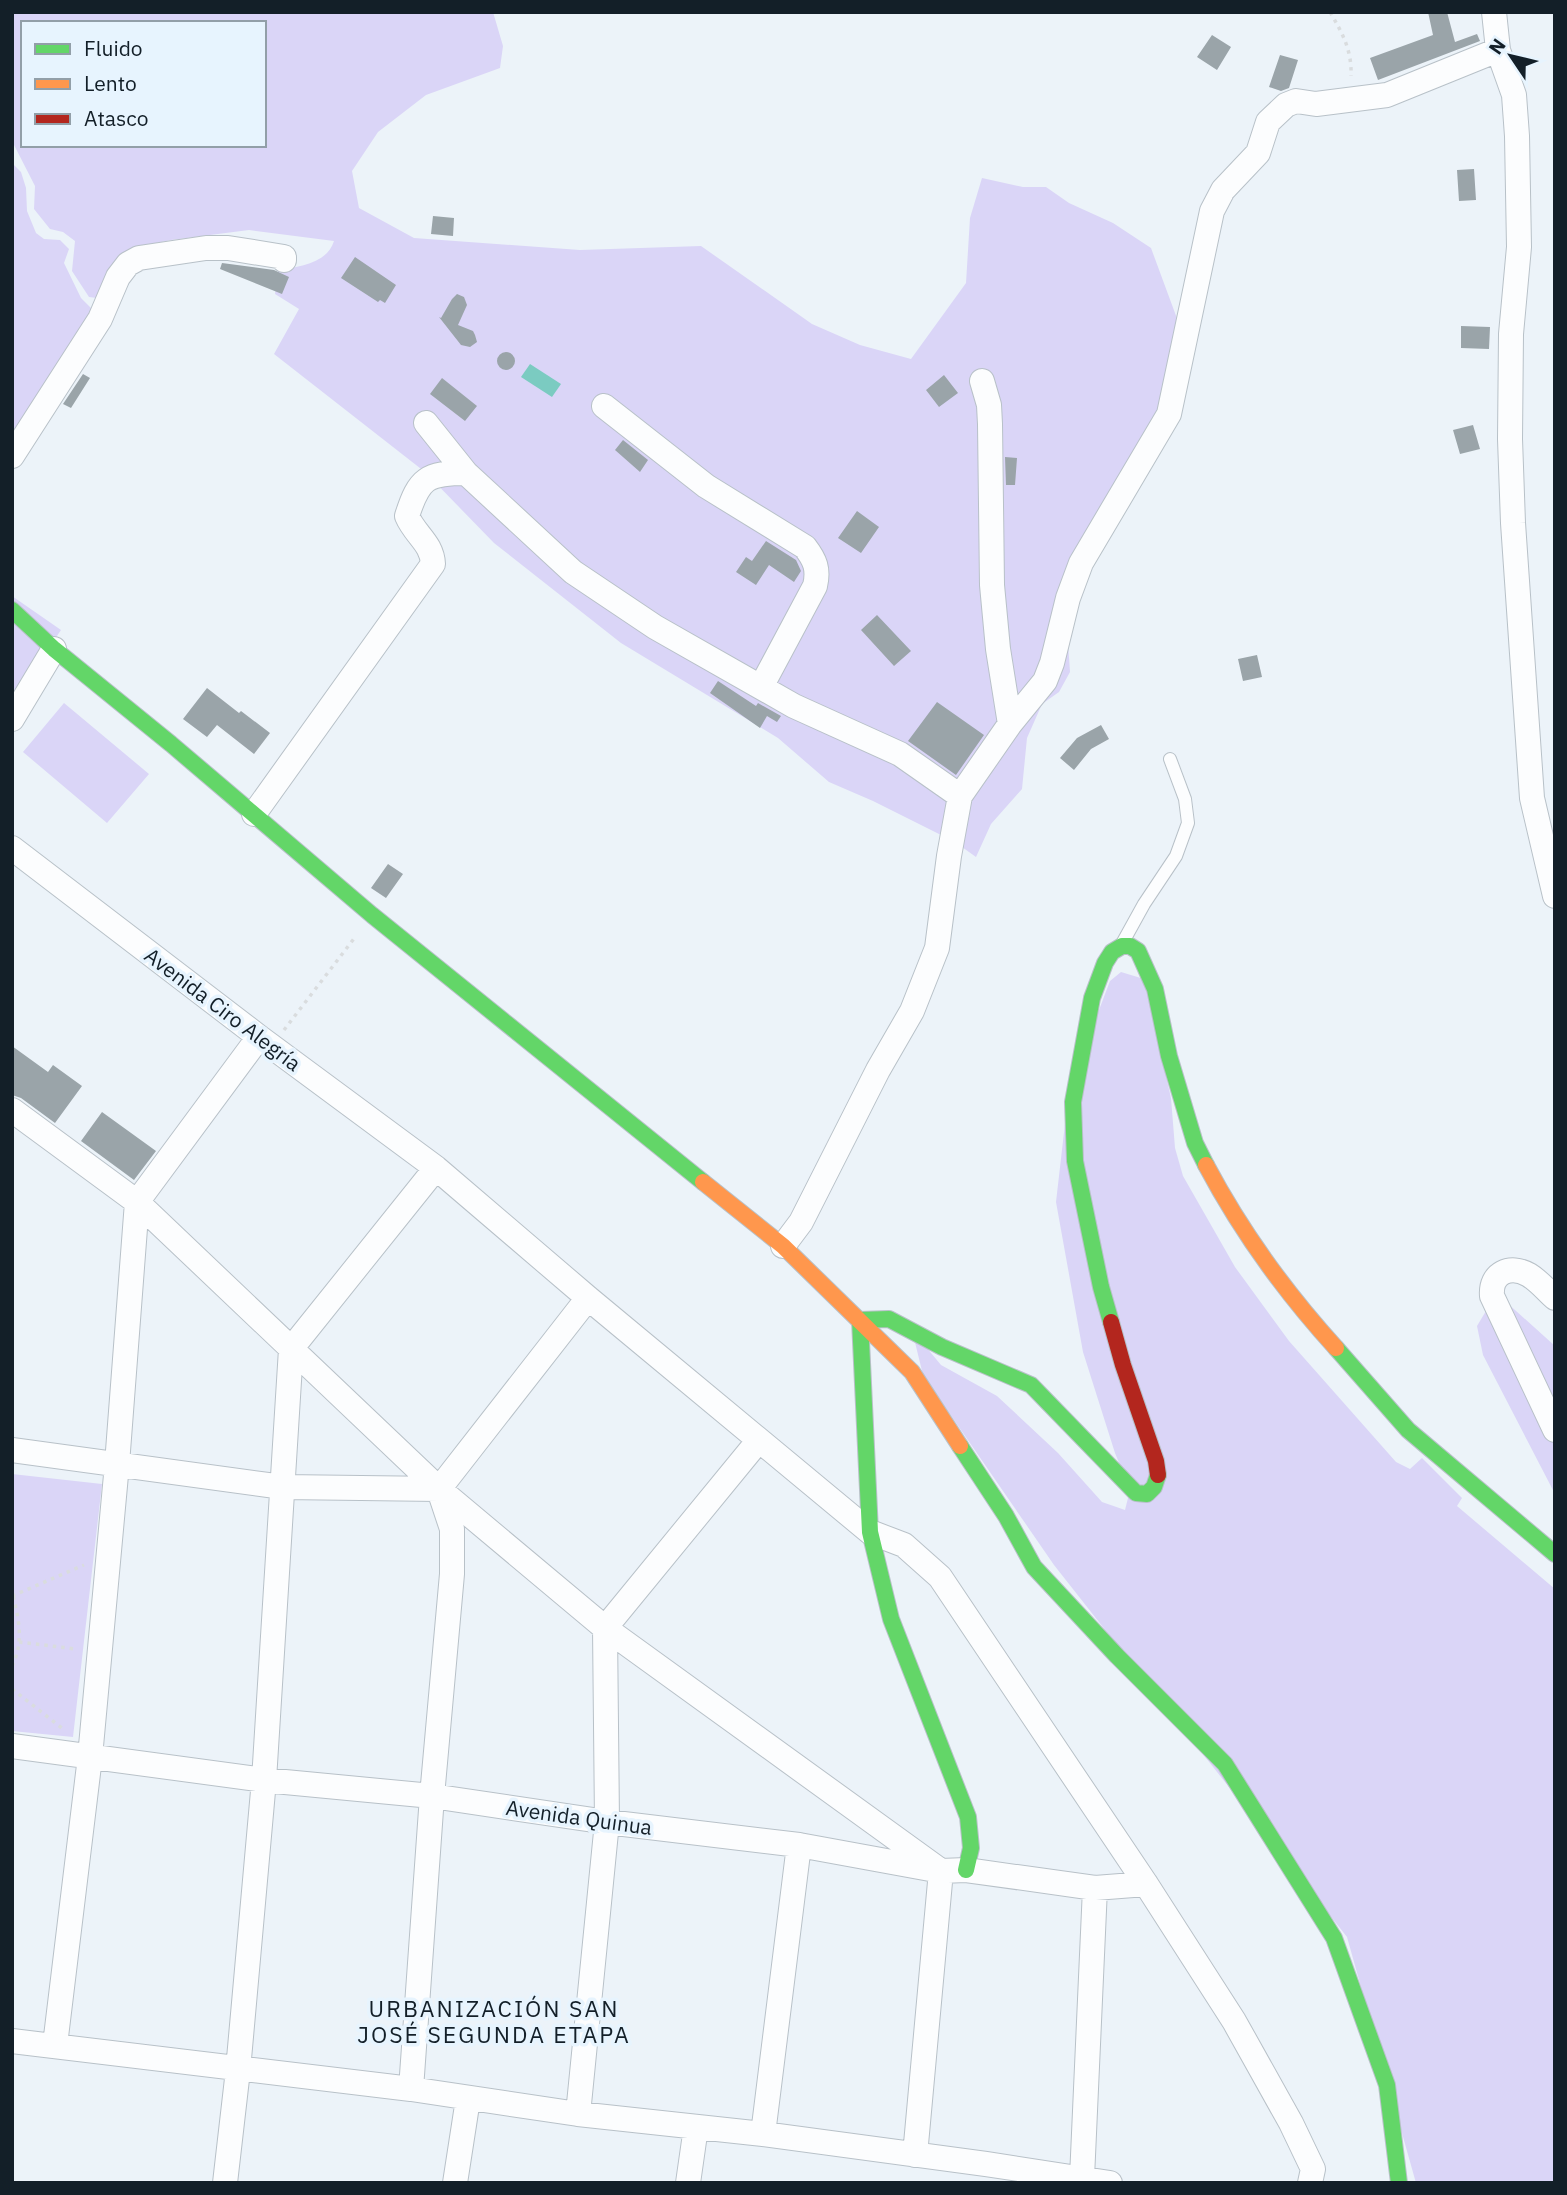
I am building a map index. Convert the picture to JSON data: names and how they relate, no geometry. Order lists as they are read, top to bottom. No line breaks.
{"streets":{"street":["Avenida Ciro Alegría","Avenida Quinua"]},"crossings":[["Avenida Ciro Alegría","Avenida Quinua"]],"districts":["URBANIZACIÓN SAN JOSÉ SEGUNDA ETAPA"],"legend":["Fluido","Lento","Atasco"],"north":"top left"}
